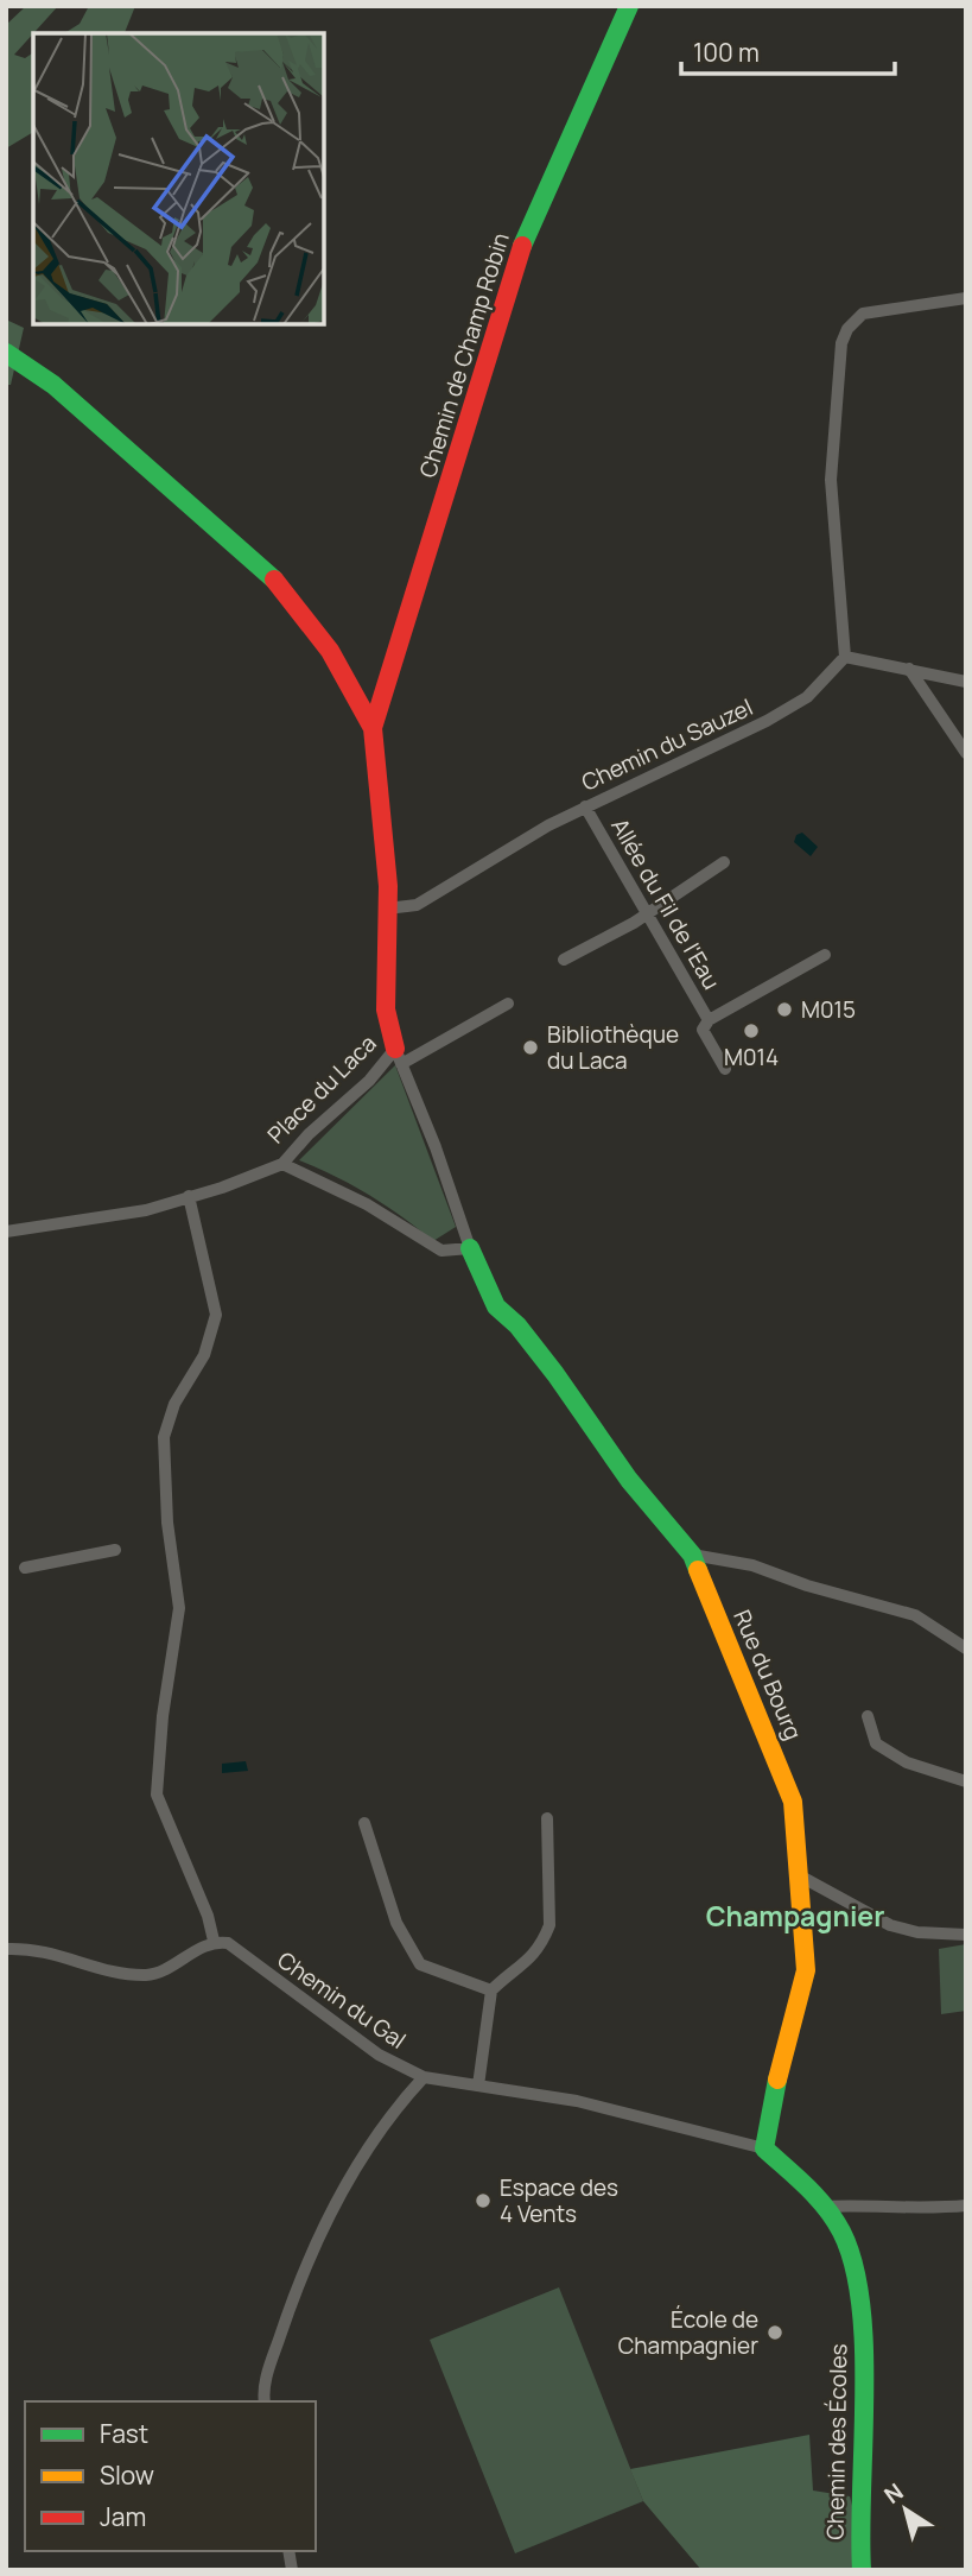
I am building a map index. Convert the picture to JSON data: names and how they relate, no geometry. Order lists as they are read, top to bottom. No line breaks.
{"streets":{"street":["Chemin de Champ Robin","Chemin du Sauzel","Allée du Fil de l'Eau","Place du Laca","Rue du Bourg","Chemin du Gal","Chemin des Écoles"]},"crossings":[["Chemin du Sauzel","Allée du Fil de l'Eau"],["Place du Laca","Rue du Bourg"],["Rue du Bourg","Chemin du Gal"],["Rue du Bourg","Chemin des Écoles"],["Chemin du Gal","Chemin des Écoles"]],"districts":["Champagnier"],"places":["M015","M014","Bibliothèque du Laca","Espace des 4 Vents","École de Champagnier"],"legend":["Fast","Slow","Jam"],"scale_bar":"100 m","north":"top left"}
